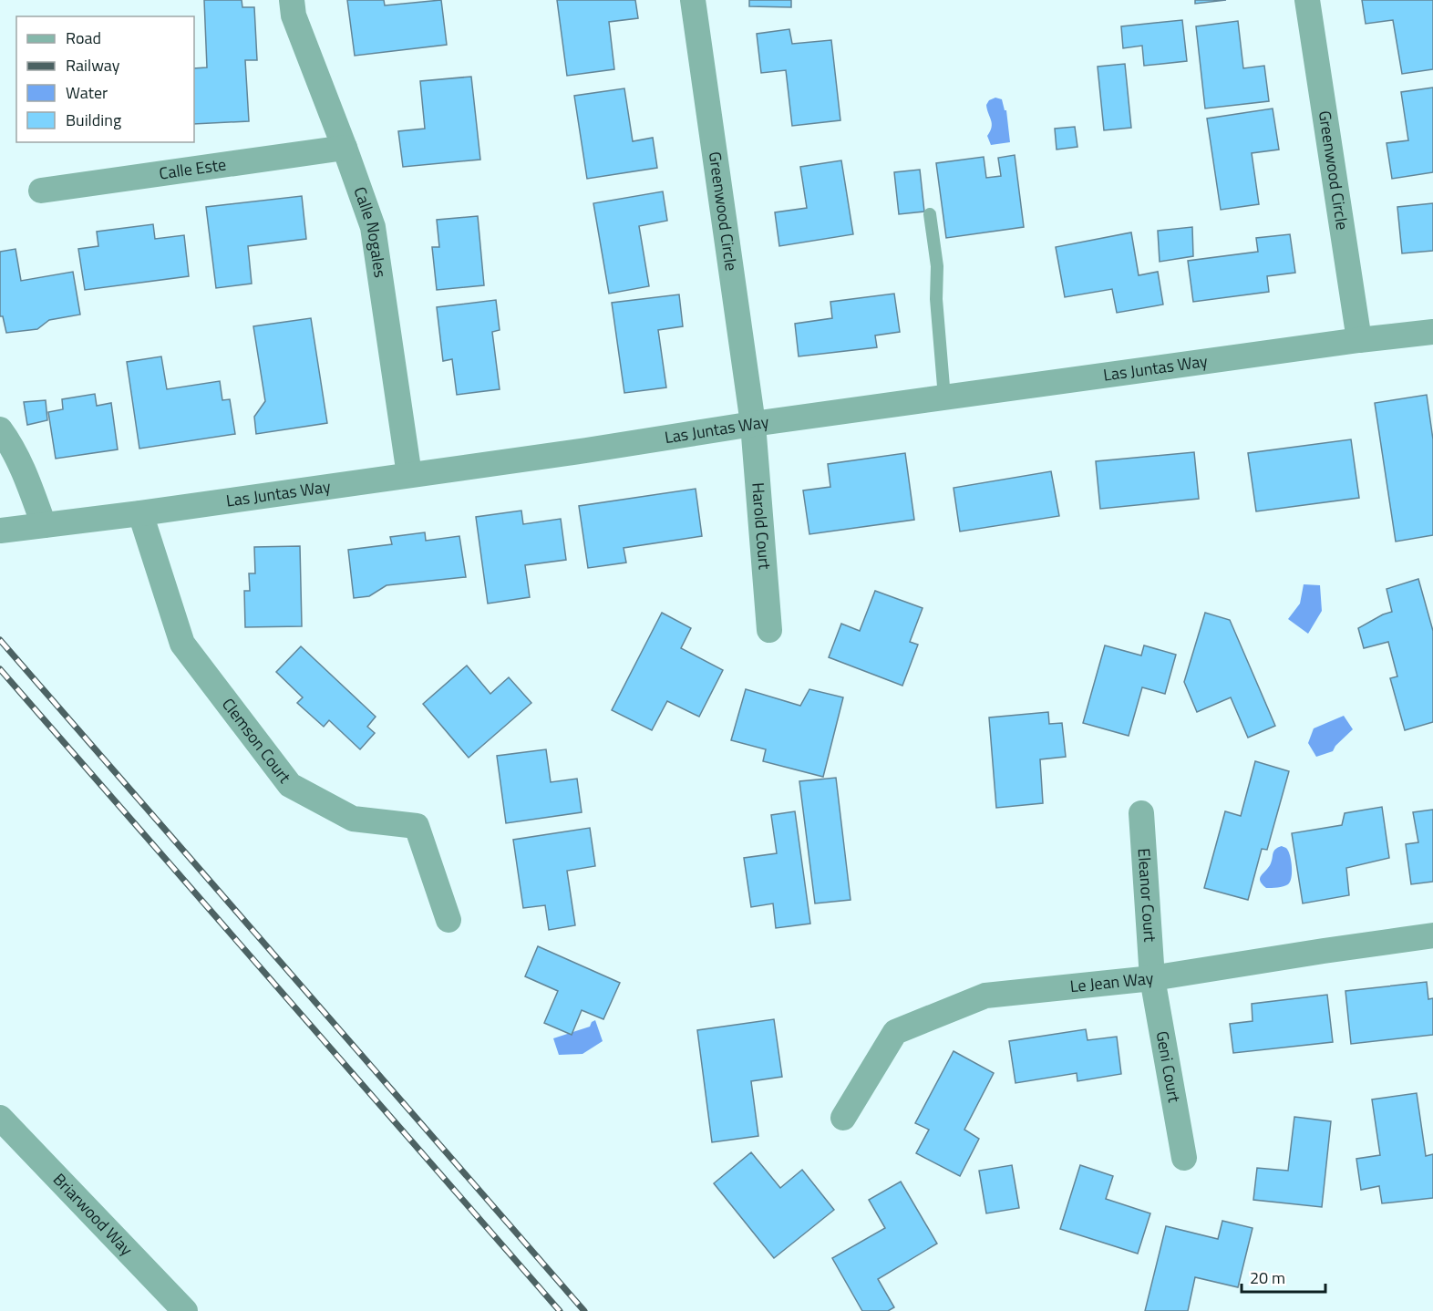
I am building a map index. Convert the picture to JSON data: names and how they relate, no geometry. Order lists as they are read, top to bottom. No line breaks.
{"streets":{"street":["Calle Este","Greenwood Circle","Calle Nogales","Las Juntas Way","Harold Court","Clemson Court","Eleanor Court","Le Jean Way","Geni Court","Briarwood Way"]},"crossings":[["Calle Este","Calle Nogales"],["Greenwood Circle","Las Juntas Way"],["Greenwood Circle","Harold Court"],["Calle Nogales","Las Juntas Way"],["Las Juntas Way","Harold Court"],["Las Juntas Way","Clemson Court"],["Eleanor Court","Le Jean Way"],["Eleanor Court","Geni Court"],["Le Jean Way","Geni Court"]],"legend":["Road","Railway","Water","Building"],"scale_bar":"20 m"}
